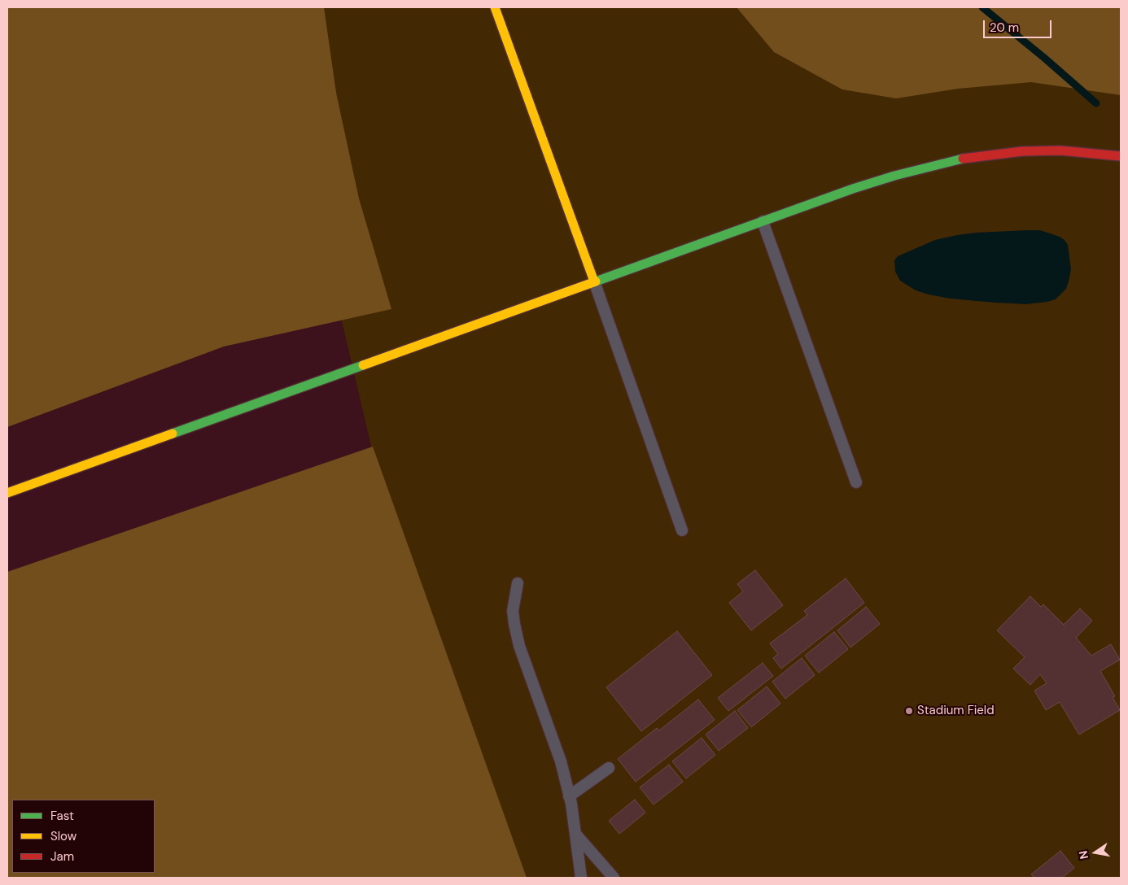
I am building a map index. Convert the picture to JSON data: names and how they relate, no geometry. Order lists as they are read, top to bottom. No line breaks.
{"places":["Stadium Field"],"legend":["Fast","Slow","Jam"],"scale_bar":"20 m","north":"left"}
